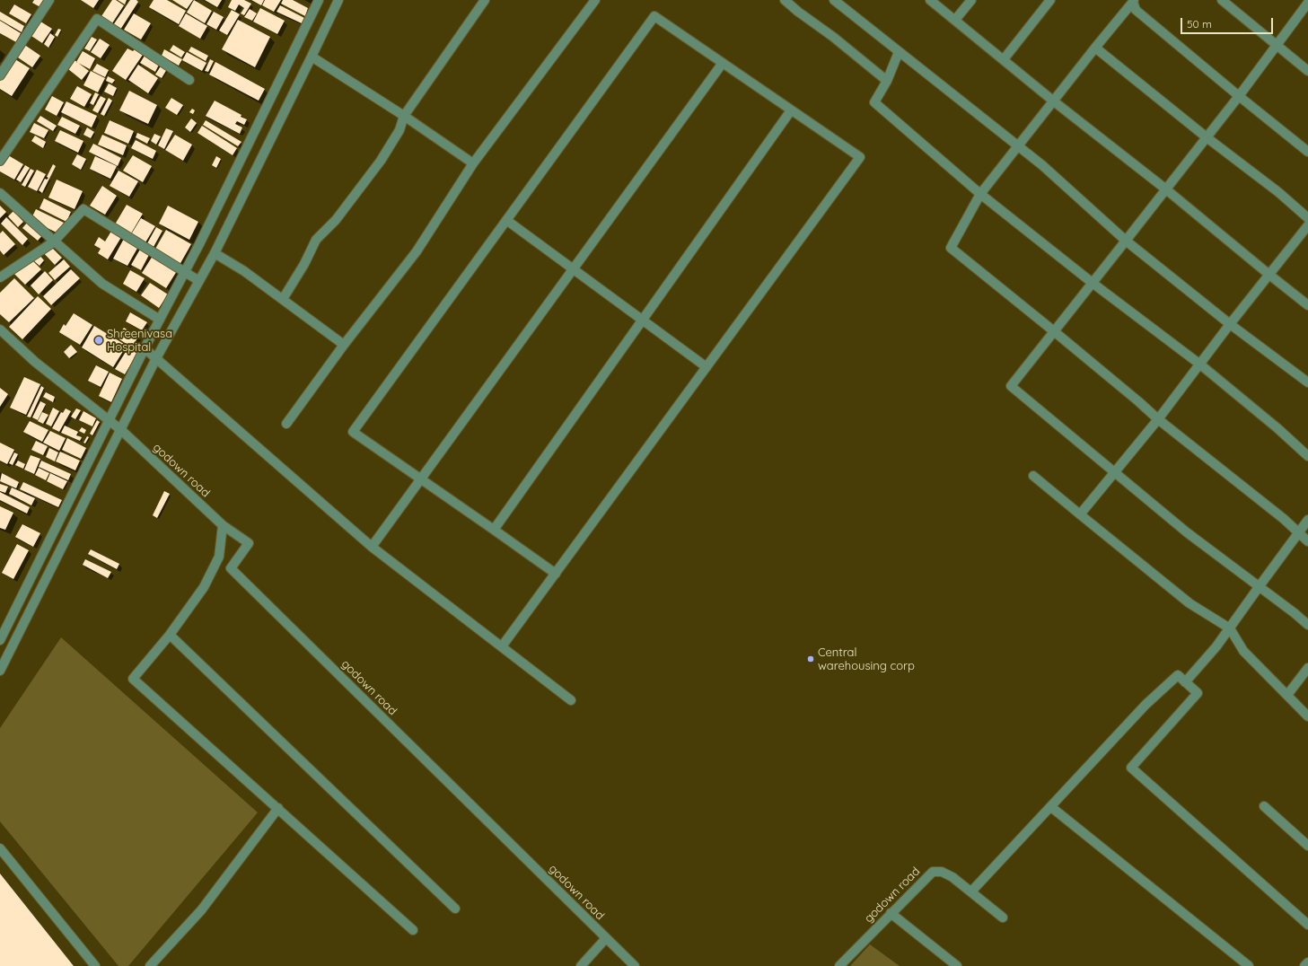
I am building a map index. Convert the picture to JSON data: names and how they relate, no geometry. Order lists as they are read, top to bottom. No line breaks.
{"streets":{"street":["godown road"]},"places":["Shreenivasa Hospital","Central warehousing corp"],"scale_bar":"50 m"}
